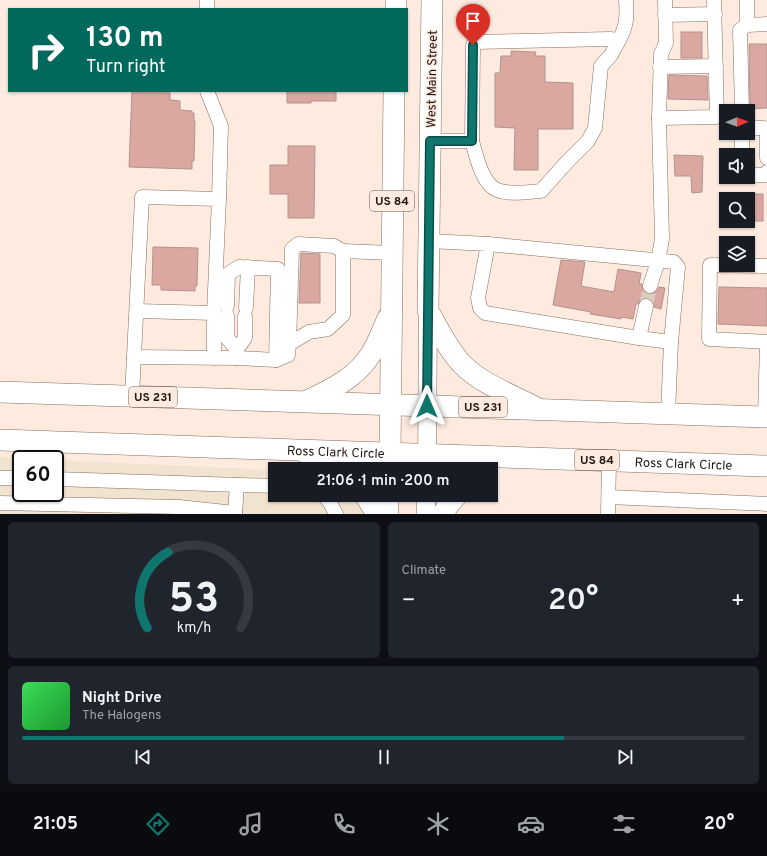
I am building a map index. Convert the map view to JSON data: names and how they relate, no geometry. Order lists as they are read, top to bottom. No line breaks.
{"streets":{"highway":["West Main Street","US 84","US 231","Ross Clark Circle"]},"crossings":[["West Main Street","US 231"],["West Main Street","Ross Clark Circle"],["US 84","US 231"],["US 84","Ross Clark Circle"]],"north":"right","page":{"turn":["130 m","Turn right"],"limit":"60","trip":"21:06 · 1 min · 200 m","tile":"Climate","heat":["−","20°","+"],"song":["Night Drive","The Halogens"],"tabs":["21:05","20°"],"gauge":["53","km/h"]}}
